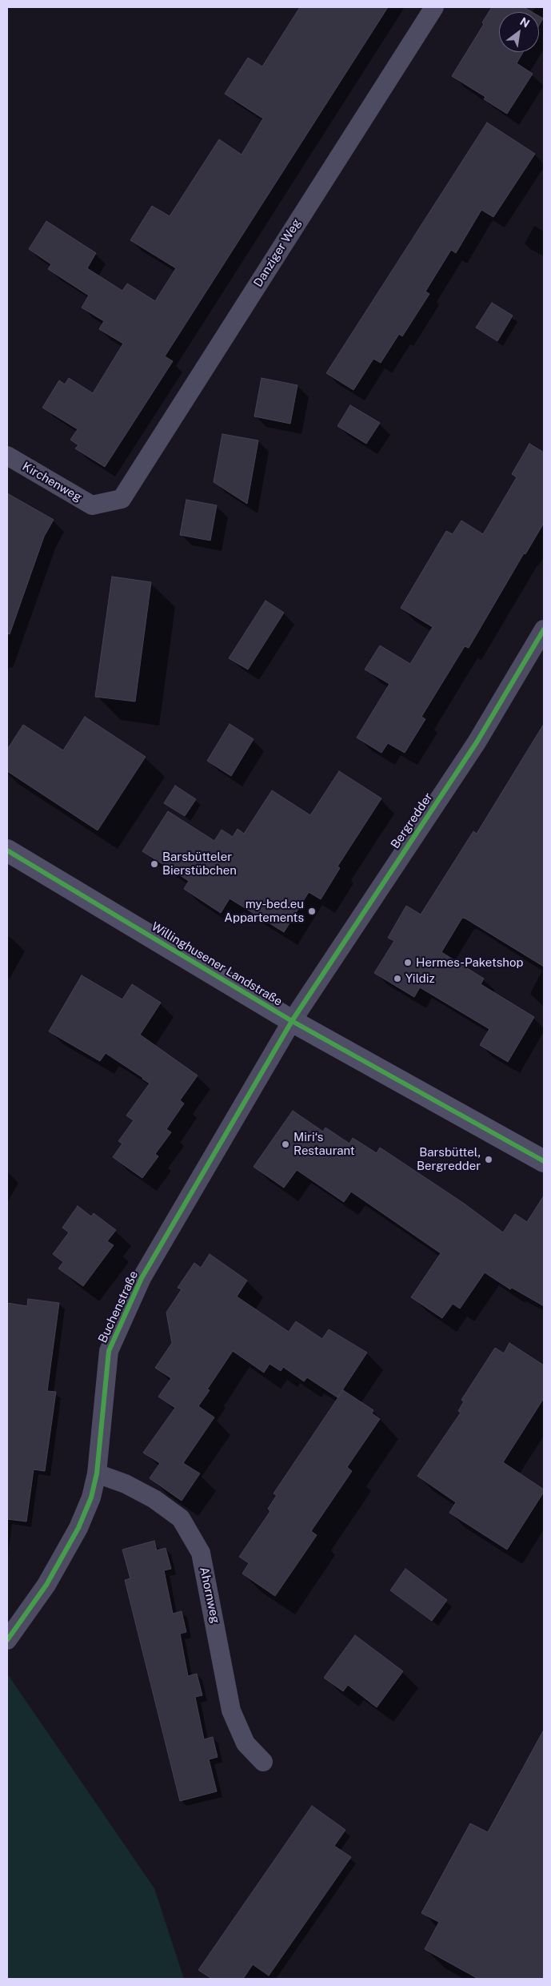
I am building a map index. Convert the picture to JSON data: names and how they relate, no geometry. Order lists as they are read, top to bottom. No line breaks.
{"streets":{"street":["Danziger Weg","Kirchenweg","Bergredder","Willinghusener Landstraße","Buchenstraße","Ahornweg"]},"crossings":[["Danziger Weg","Kirchenweg"],["Bergredder","Willinghusener Landstraße"],["Bergredder","Buchenstraße"],["Willinghusener Landstraße","Buchenstraße"],["Buchenstraße","Ahornweg"]],"places":["Barsbütteler Bierstübchen","my-bed.eu Appartements","Hermes-Paketshop","Yildiz","Miri‘s Restaurant","Barsbüttel, Bergredder"],"north":"top right"}
